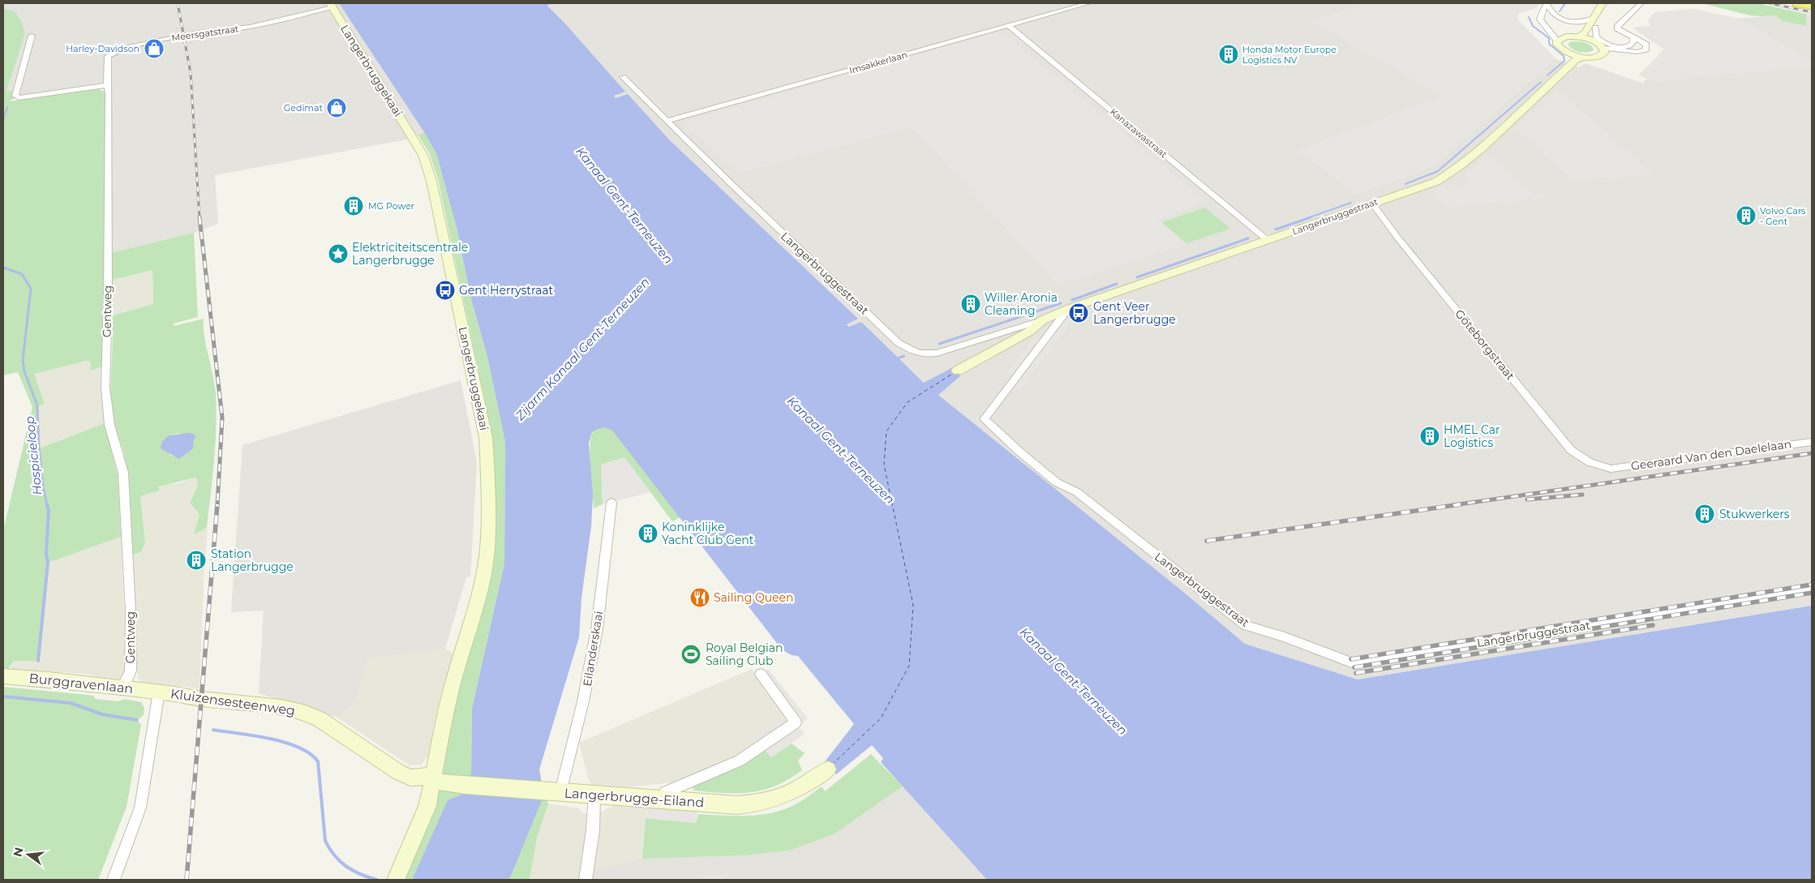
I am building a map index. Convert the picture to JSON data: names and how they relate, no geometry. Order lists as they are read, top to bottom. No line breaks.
{"streets":{"main road":["Langerbruggekaai","Langerbruggestraat","Burggravenlaan","Kluizensesteenweg","Langerbrugge-Eiland"],"street":["Meersgatstraat","Imsakkerlaan","Kanazawastraat","Gentweg","Göteborgstraat","Geeraard Van den Daelelaan","Eilanderskaai"]},"crossings":[["Meersgatstraat","Langerbruggekaai"],["Meersgatstraat","Gentweg"],["Imsakkerlaan","Kanazawastraat"],["Imsakkerlaan","Langerbruggestraat"],["Langerbruggekaai","Kluizensesteenweg"],["Langerbruggekaai","Langerbrugge-Eiland"],["Kanazawastraat","Langerbruggestraat"],["Langerbruggestraat","Göteborgstraat"],["Gentweg","Burggravenlaan"],["Göteborgstraat","Geeraard Van den Daelelaan"],["Eilanderskaai","Langerbrugge-Eiland"],["Burggravenlaan","Kluizensesteenweg"],["Kluizensesteenweg","Langerbrugge-Eiland"]],"water":["Kanaal Gent-Terneuzen","Zijarm Kanaal Gent-Terneuzen","Hospicieloop"],"places":{"shop":["Harley-Davidson","Gedimat"],"building":["Honda Motor Europe Logistics NV","MG Power","Volvo Cars - Gent","Willer Aronia Cleaning","HMEL Car Logistics","Stukwerkers","Koninklijke Yacht Club Gent","Station Langerbrugge"],"place":["Elektriciteitscentrale Langerbrugge"],"bus stop":["Gent Herrystraat","Gent Veer Langerbrugge"],"restaurant":["Sailing Queen"],"sports":["Royal Belgian Sailing Club"]},"north":"left"}
